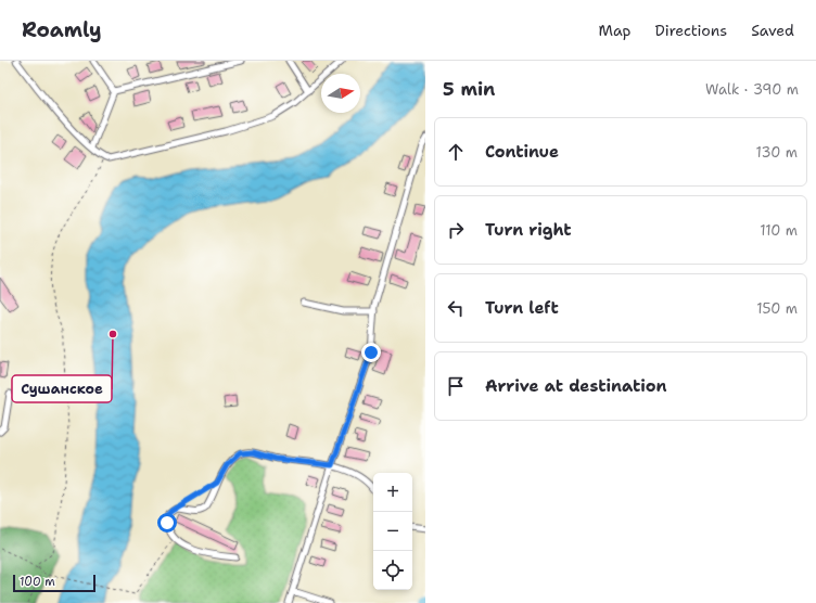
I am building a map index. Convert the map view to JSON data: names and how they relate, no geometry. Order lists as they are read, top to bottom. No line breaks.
{"places":["Сушанское"],"scale_bar":"100 m","north":"right","page":{"header":"Roamly","nav":["Map","Directions","Saved"],"heading":["5 min","Walk · 390 m"],"list":[["Continue","130 m"],["Turn right","110 m"],["Turn left","150 m"],"Arrive at destination"],"map_buttons":["+","−"],"scale":"100 m"}}
